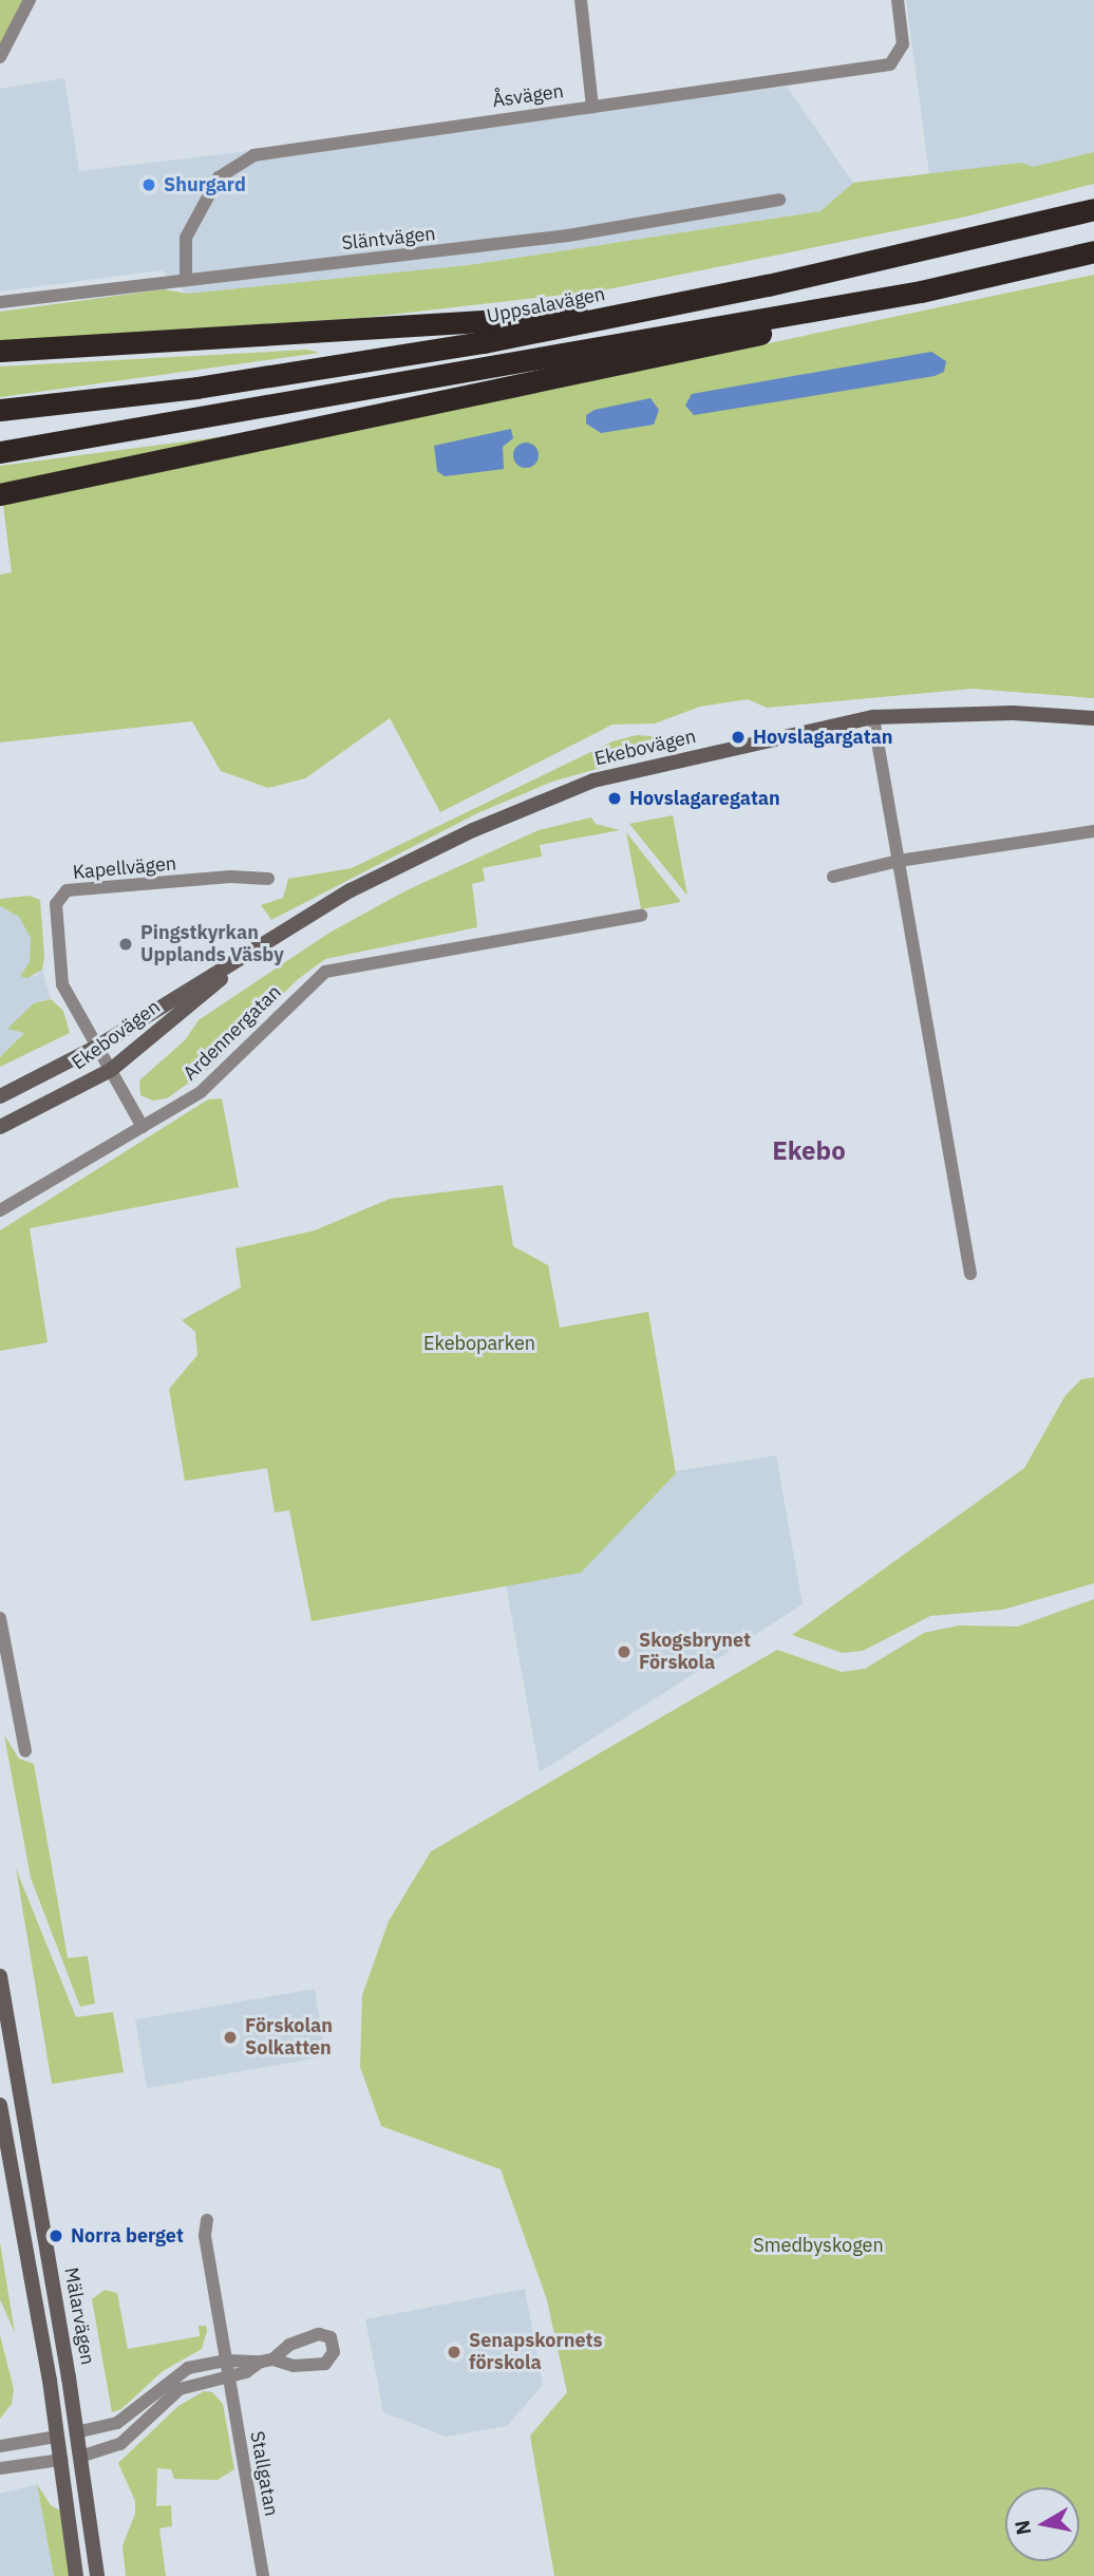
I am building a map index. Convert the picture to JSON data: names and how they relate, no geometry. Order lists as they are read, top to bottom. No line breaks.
{"streets":{"highway":["Uppsalavägen"],"street":["Åsvägen","Släntvägen","Ekebovägen","Kapellvägen","Ardennergatan","Mälarvägen","Stallgatan"]},"crossings":[["Åsvägen","Släntvägen"],["Ekebovägen","Kapellvägen"],["Kapellvägen","Ardennergatan"]],"districts":["Ekebo"],"parks":["Ekeboparken","Smedbyskogen"],"places":["Shurgard","Hovslagargatan","Hovslagaregatan","Pingstkyrkan Upplands Väsby","Skogsbrynet Förskola","Förskolan Solkatten","Norra berget","Senapskornets förskola"],"north":"left"}
